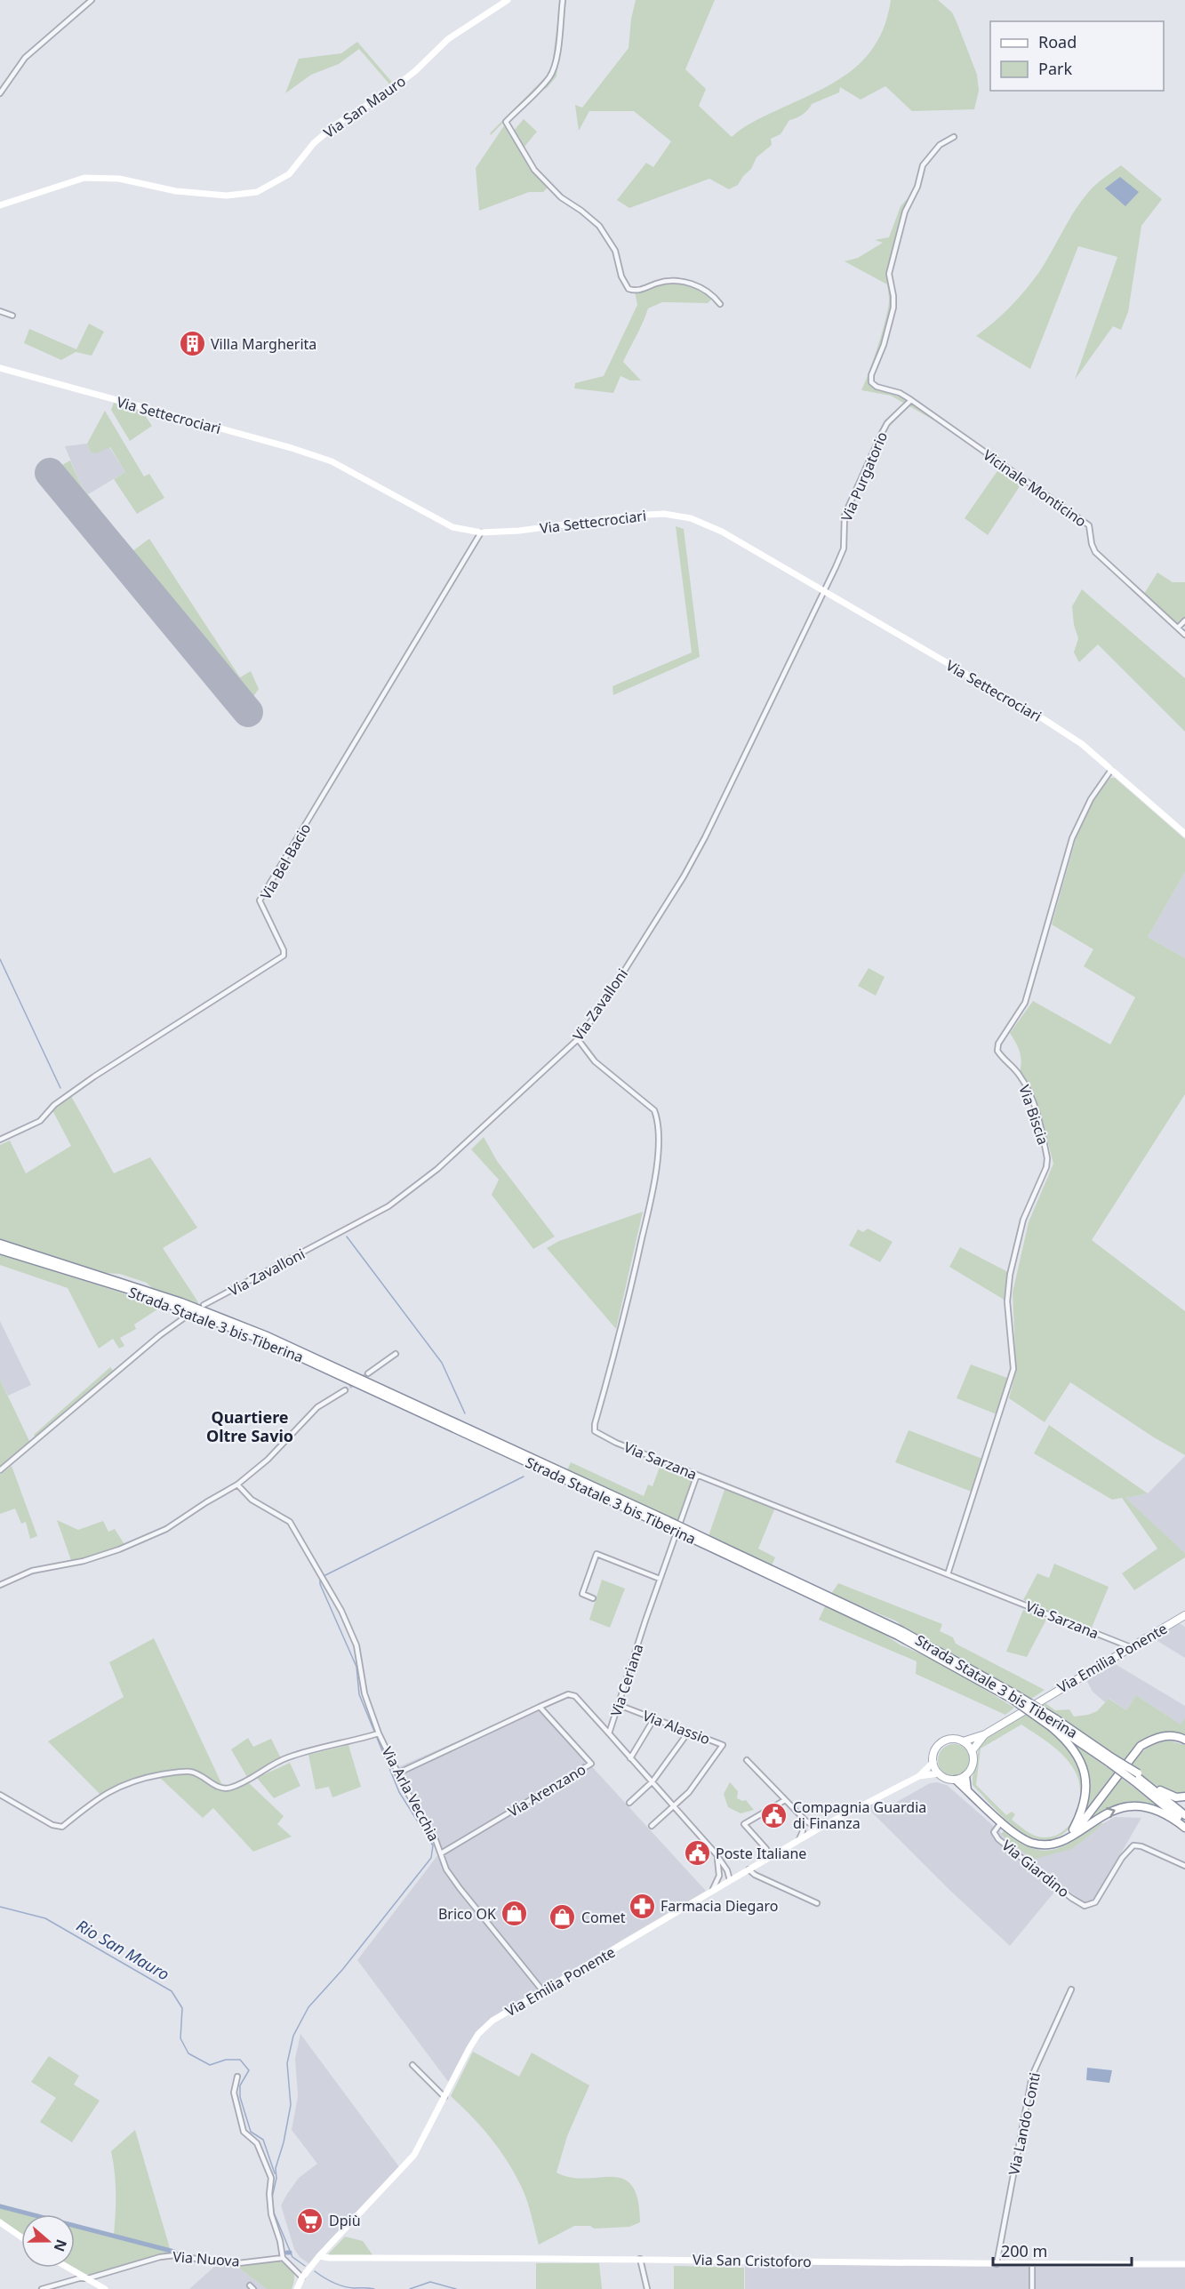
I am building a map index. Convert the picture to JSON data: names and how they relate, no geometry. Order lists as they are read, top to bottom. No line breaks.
{"streets":{"highway":["Strada Statale 3 bis Tiberina"],"main road":["Via San Mauro","Via Settecrociari","Via Emilia Ponente","Via San Cristoforo"],"street":["Via Purgatorio","Vicinale Monticino","Via Bel Bacio","Via Zavalloni","Via Biscia","Via Sarzana","Via Ceriana","Via Alassio","Via Arenzano","Via Arla Vecchia","Via Giardino","Via Lando Conti","Via Nuova"]},"crossings":[["Via Settecrociari","Via Purgatorio"],["Via Settecrociari","Via Bel Bacio"],["Via Settecrociari","Via Zavalloni"],["Via Settecrociari","Via Biscia"],["Via Purgatorio","Vicinale Monticino"],["Via Purgatorio","Via Zavalloni"],["Via Zavalloni","Via Sarzana"],["Via Biscia","Via Sarzana"],["Via Sarzana","Via Emilia Ponente"],["Via Sarzana","Via Ceriana"],["Via Emilia Ponente","Via Ceriana"],["Via Emilia Ponente","Via Arla Vecchia"],["Via Emilia Ponente","Via San Cristoforo"],["Via Ceriana","Via Alassio"],["Via Arenzano","Via Arla Vecchia"],["Via Lando Conti","Via San Cristoforo"]],"districts":["Quartiere Oltre Savio"],"water":["Rio San Mauro"],"places":{"building":["Villa Margherita"],"public building":["Compagnia Guardia di Finanza","Poste Italiane"],"pharmacy":["Farmacia Diegaro"],"shop":["Brico OK","Comet"],"supermarket":["Dpiù"]},"legend":["Road","Park"],"scale_bar":"200 m","north":"right"}
